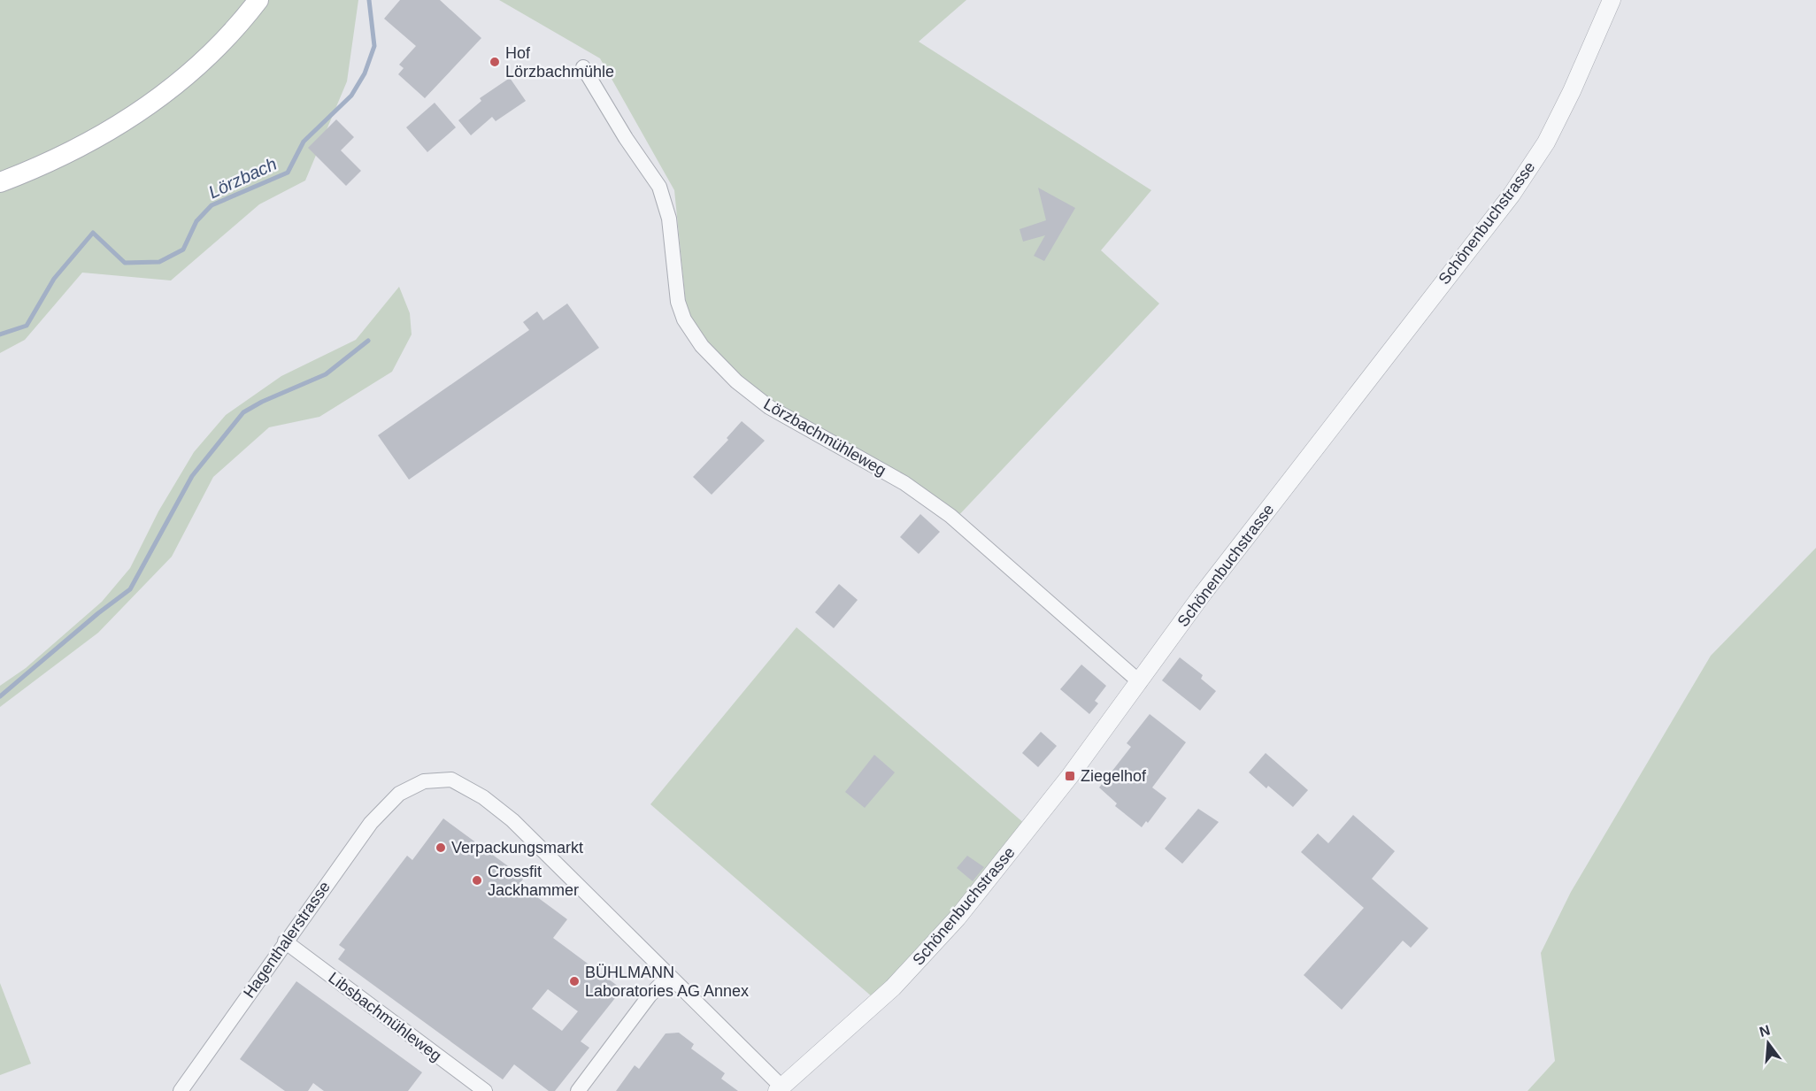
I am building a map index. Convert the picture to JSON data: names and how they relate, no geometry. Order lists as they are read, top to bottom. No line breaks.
{"streets":{"street":["Schönenbuchstrasse","Lörzbachmühleweg","Hagenthalerstrasse","Libsbachmühleweg"]},"crossings":[["Schönenbuchstrasse","Lörzbachmühleweg"],["Schönenbuchstrasse","Hagenthalerstrasse"],["Hagenthalerstrasse","Libsbachmühleweg"]],"water":["Lörzbach"],"places":{"other":["Hof Lörzbachmühle","Verpackungsmarkt","Crossfit Jackhammer","BÜHLMANN Laboratories AG Annex"],"transit":["Ziegelhof"]},"north":"top"}
